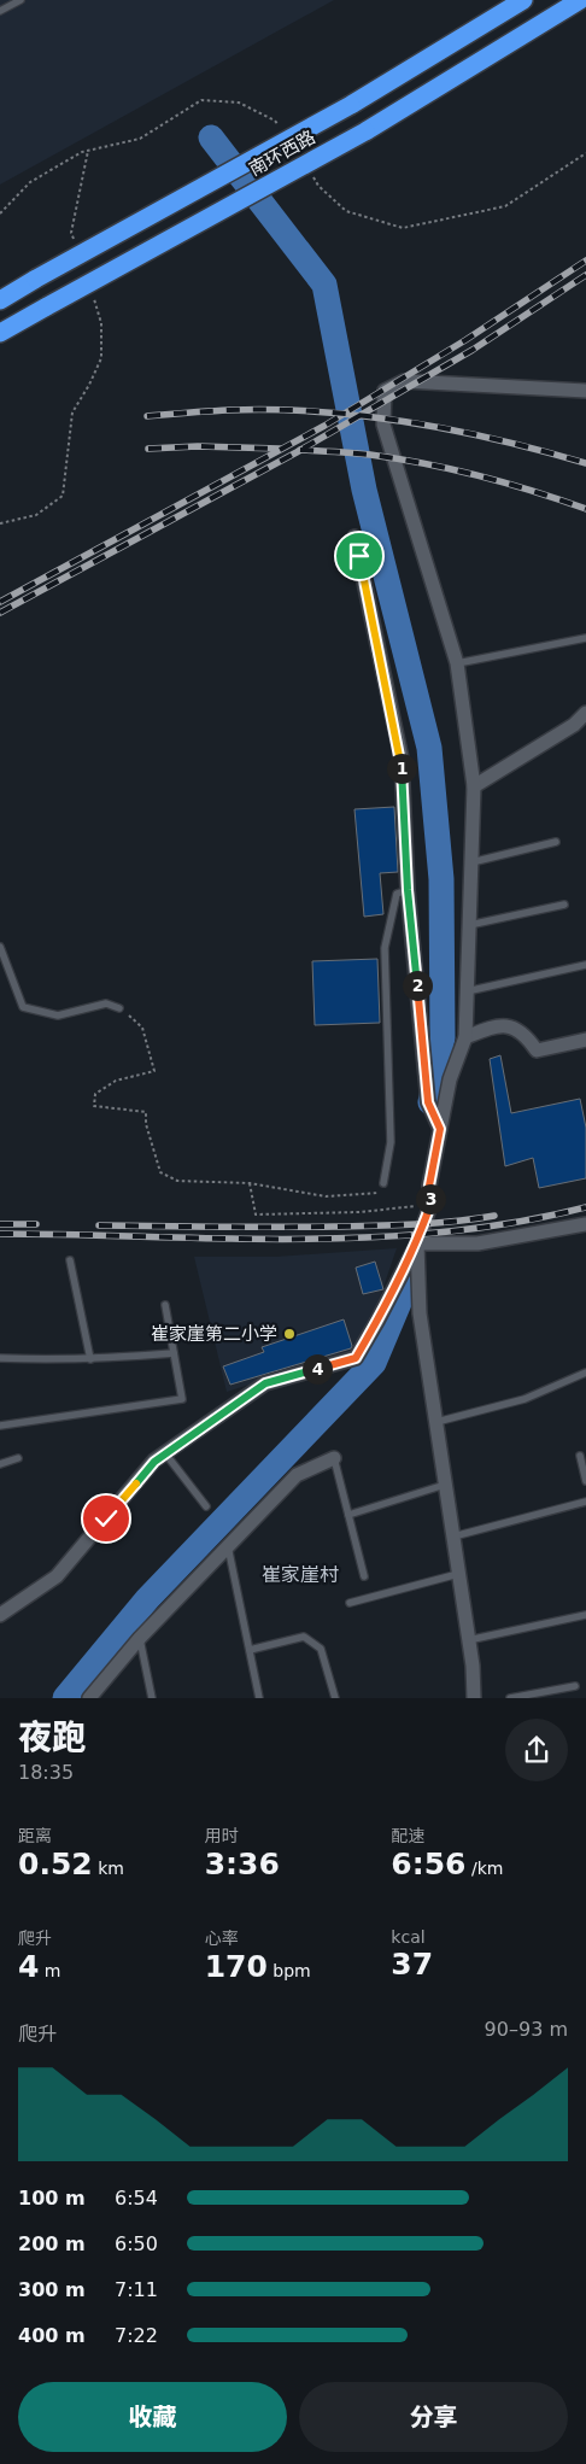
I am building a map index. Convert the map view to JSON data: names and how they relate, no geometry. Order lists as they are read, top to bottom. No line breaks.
{"streets":{"highway":["南环西路"]},"districts":["崔家崖村"],"places":["崔家崖第二小学"],"page":{"pins":["1","2","3","4"],"heading":["夜跑","18:35"],"stats":[["距离","0.52 km"],["用时","3:36"],["配速","6:56 /km"],["爬升","4 m"],["心率","170 bpm"],["kcal","37"]],"chart":["爬升","90–93 m"],"list":[{"name":"100 m","note":"6:54"},{"name":"200 m","note":"6:50"},{"name":"300 m","note":"7:11"},{"name":"400 m","note":"7:22"}],"buttons":["收藏","分享"]}}
